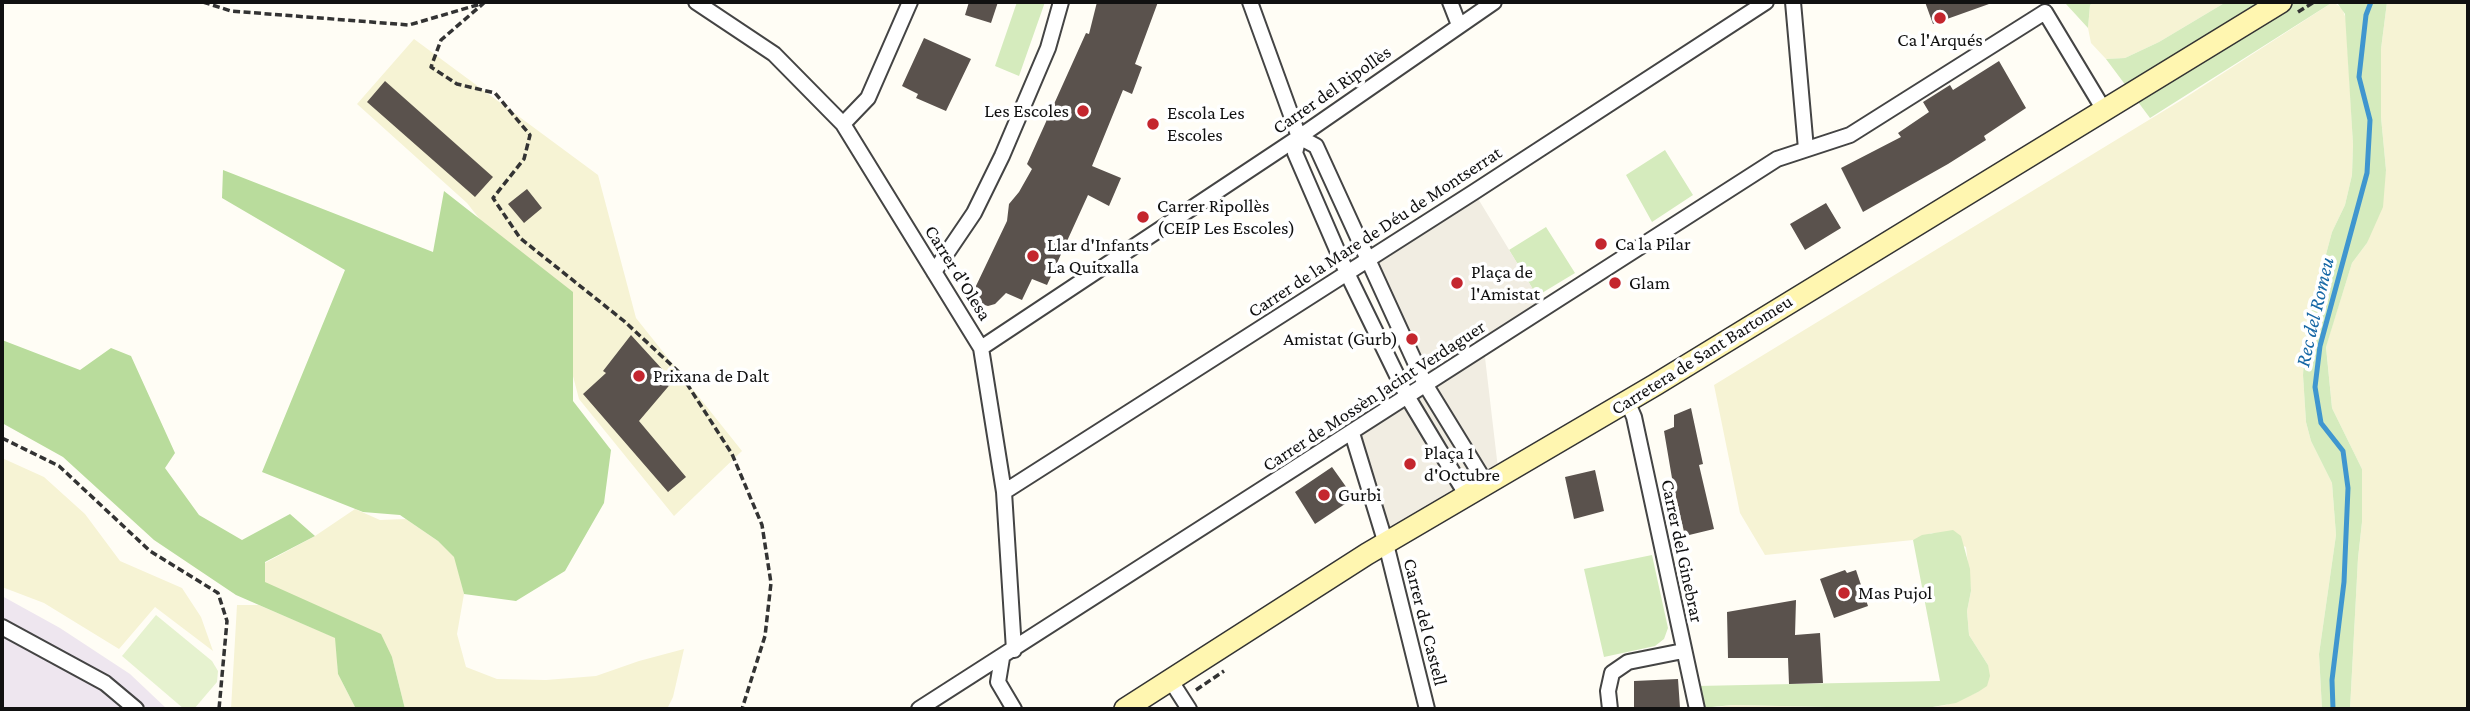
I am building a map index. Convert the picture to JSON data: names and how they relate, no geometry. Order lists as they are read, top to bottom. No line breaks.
{"streets":{"street":["Carrer del Ripollès","Carrer de la Mare de Déu de Montserrat","Carrer d'Olesa","Carretera de Sant Bartomeu","Carrer de Mossèn Jacint Verdaguer","Carrer del Ginebrar","Carrer del Castell"]},"crossings":[["Carrer del Ripollès","Carrer d'Olesa"],["Carrer de la Mare de Déu de Montserrat","Carrer d'Olesa"],["Carrer d'Olesa","Carrer de Mossèn Jacint Verdaguer"],["Carretera de Sant Bartomeu","Carrer de Mossèn Jacint Verdaguer"],["Carretera de Sant Bartomeu","Carrer del Ginebrar"],["Carretera de Sant Bartomeu","Carrer del Castell"]],"water":["Rec del Romeu"],"places":["Ca l'Arqués","Les Escoles","Escola Les Escoles","Carrer Ripollès (CEIP Les Escoles)","Ca la Pilar","Llar d'Infants La Quitxalla","Plaça de l'Amistat","Glam","Amistat (Gurb)","Prixana de Dalt","Plaça 1 d'Octubre","Gurbi","Mas Pujol"]}
